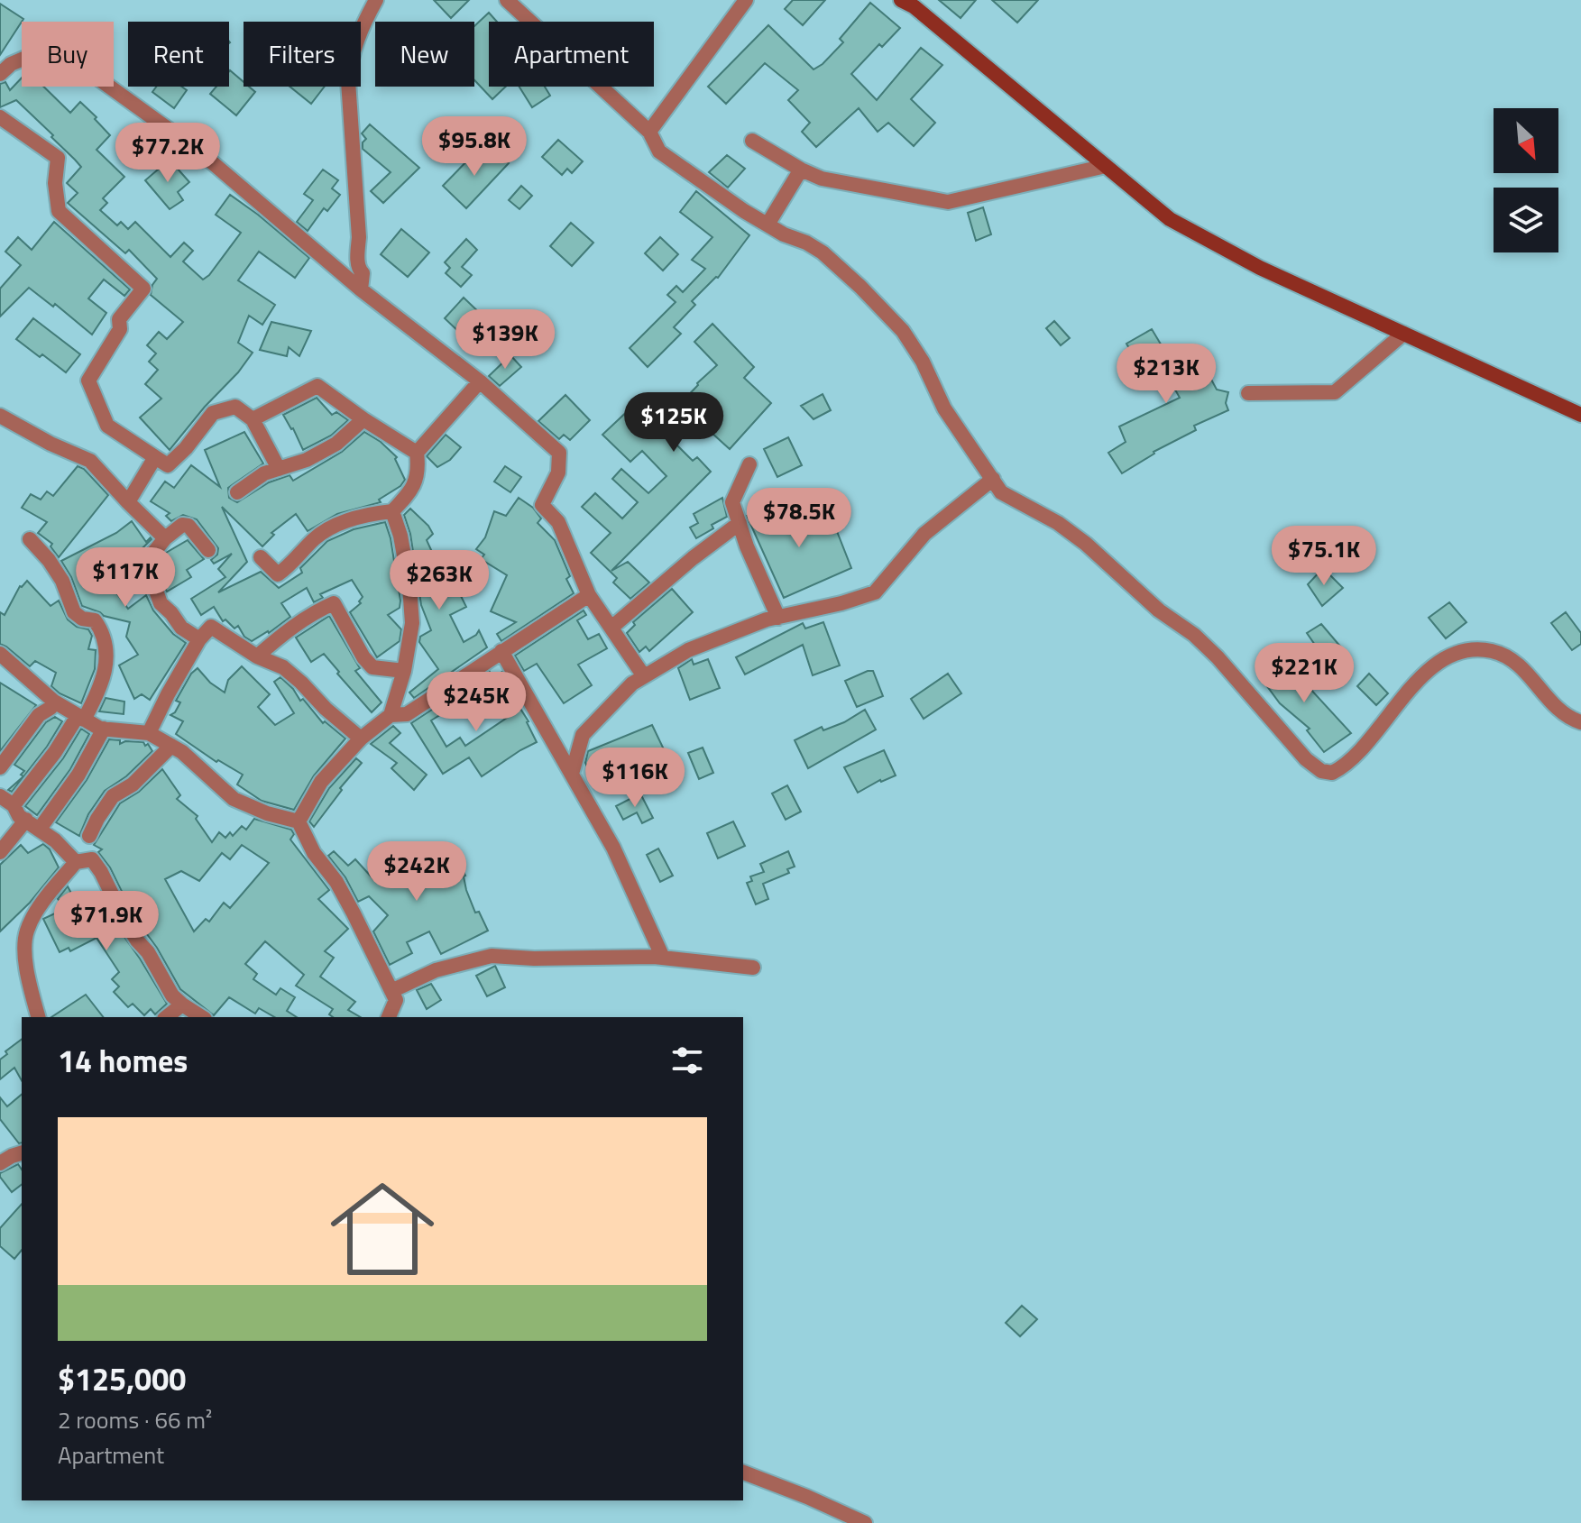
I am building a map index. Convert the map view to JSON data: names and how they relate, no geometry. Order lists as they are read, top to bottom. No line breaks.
{"north":"bottom right","page":{"chip":["Buy","Rent","Filters","New","Apartment"],"price":["$95.8K","$77.2K","$139K","$213K","$125K","$78.5K","$75.1K","$117K","$263K","$221K","$245K","$116K","$242K","$71.9K"],"heading":"14 homes","list":[{"name":"$125,000","note":"2 rooms · 66 m² · Apartment"}]}}
